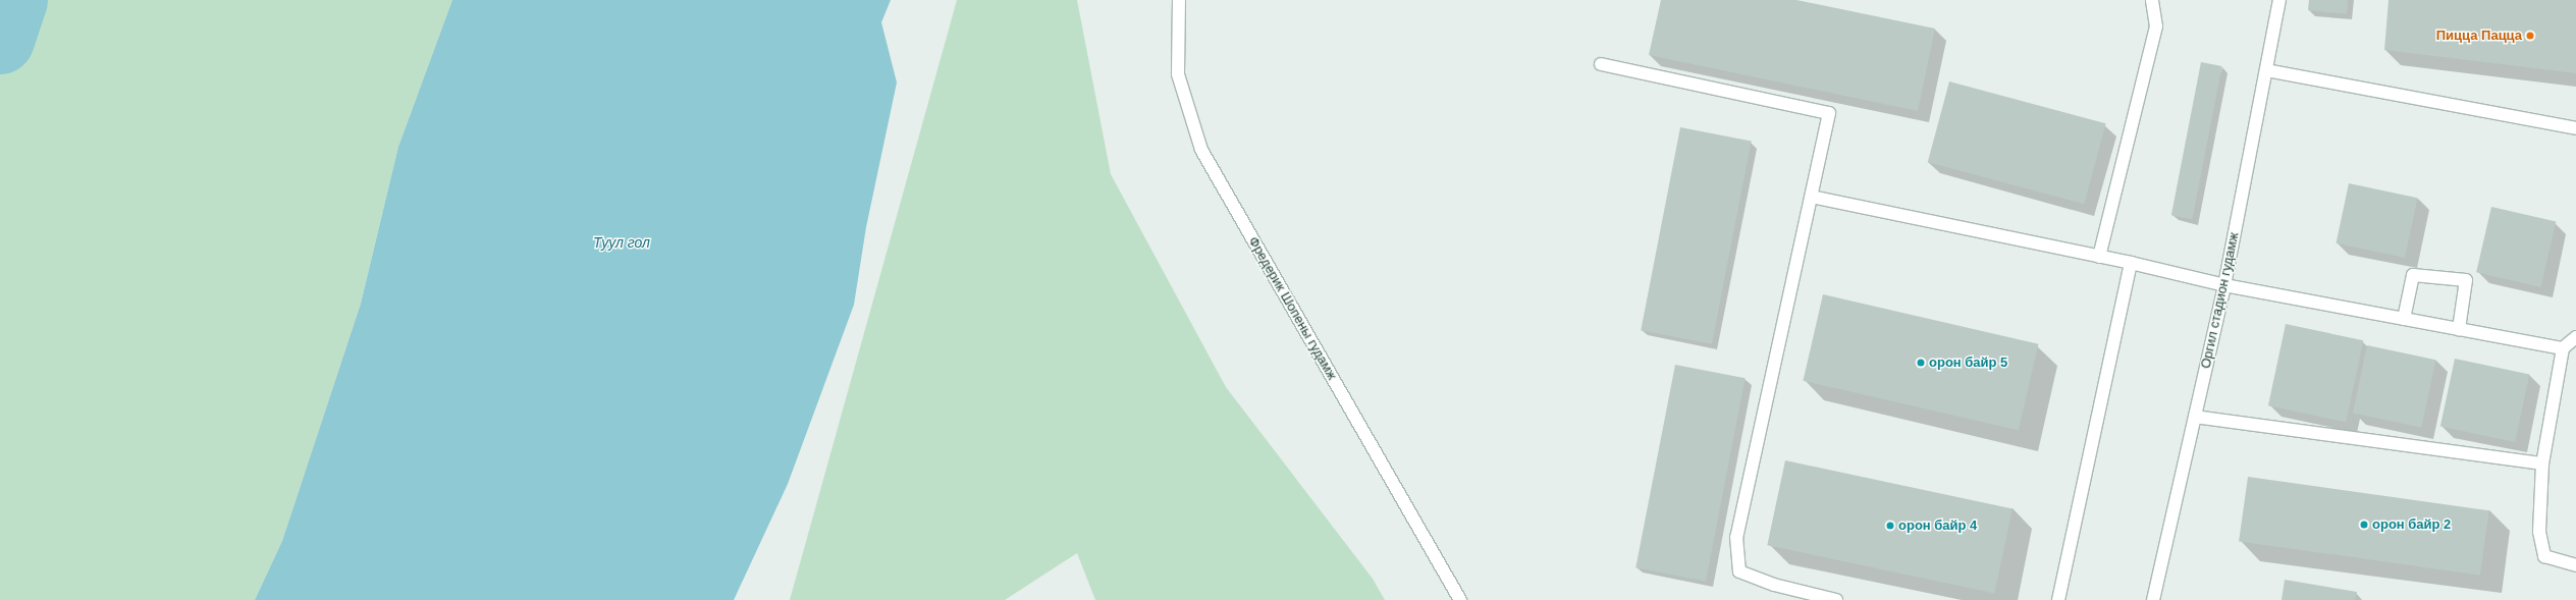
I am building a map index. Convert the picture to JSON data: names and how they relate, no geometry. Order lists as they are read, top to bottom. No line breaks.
{"streets":{"street":["Оргил стадион гудамж","Фредерик Шопены гудамж"]},"water":["Туул гол"],"places":["Пицца Пацца","орон байр 5","орон байр 2","орон байр 4"]}
